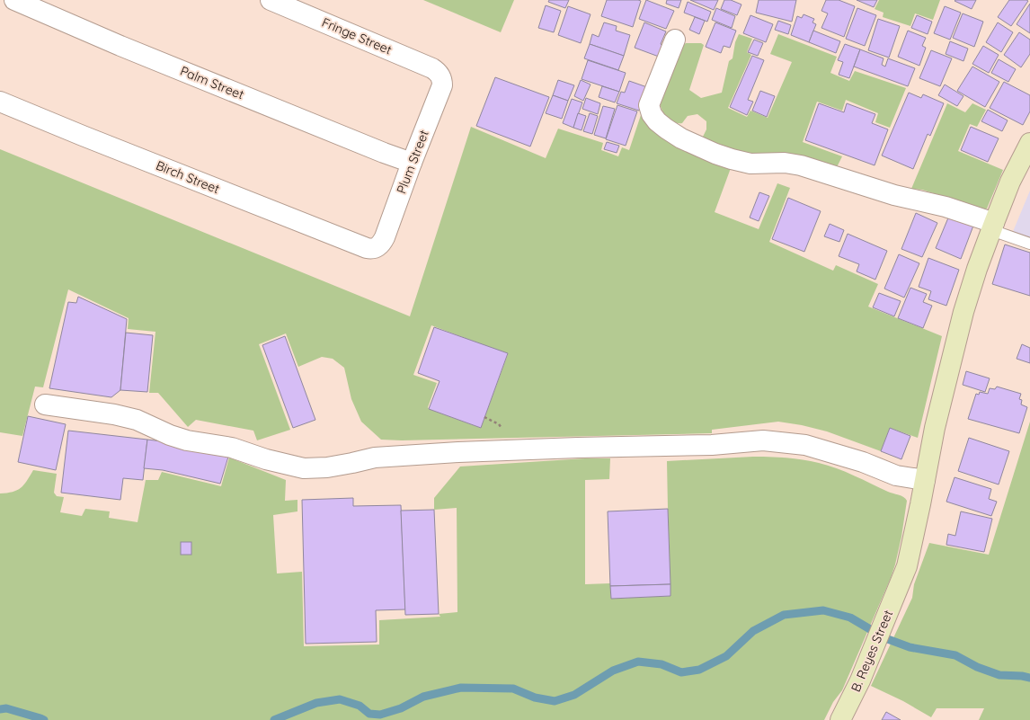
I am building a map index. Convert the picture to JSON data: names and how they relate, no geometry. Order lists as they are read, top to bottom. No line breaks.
{"streets":{"street":["Fringe Street","Palm Street","Plum Street","Birch Street","B. Reyes Street"]},"crossings":[["Fringe Street","Plum Street"],["Palm Street","Plum Street"],["Plum Street","Birch Street"]]}
